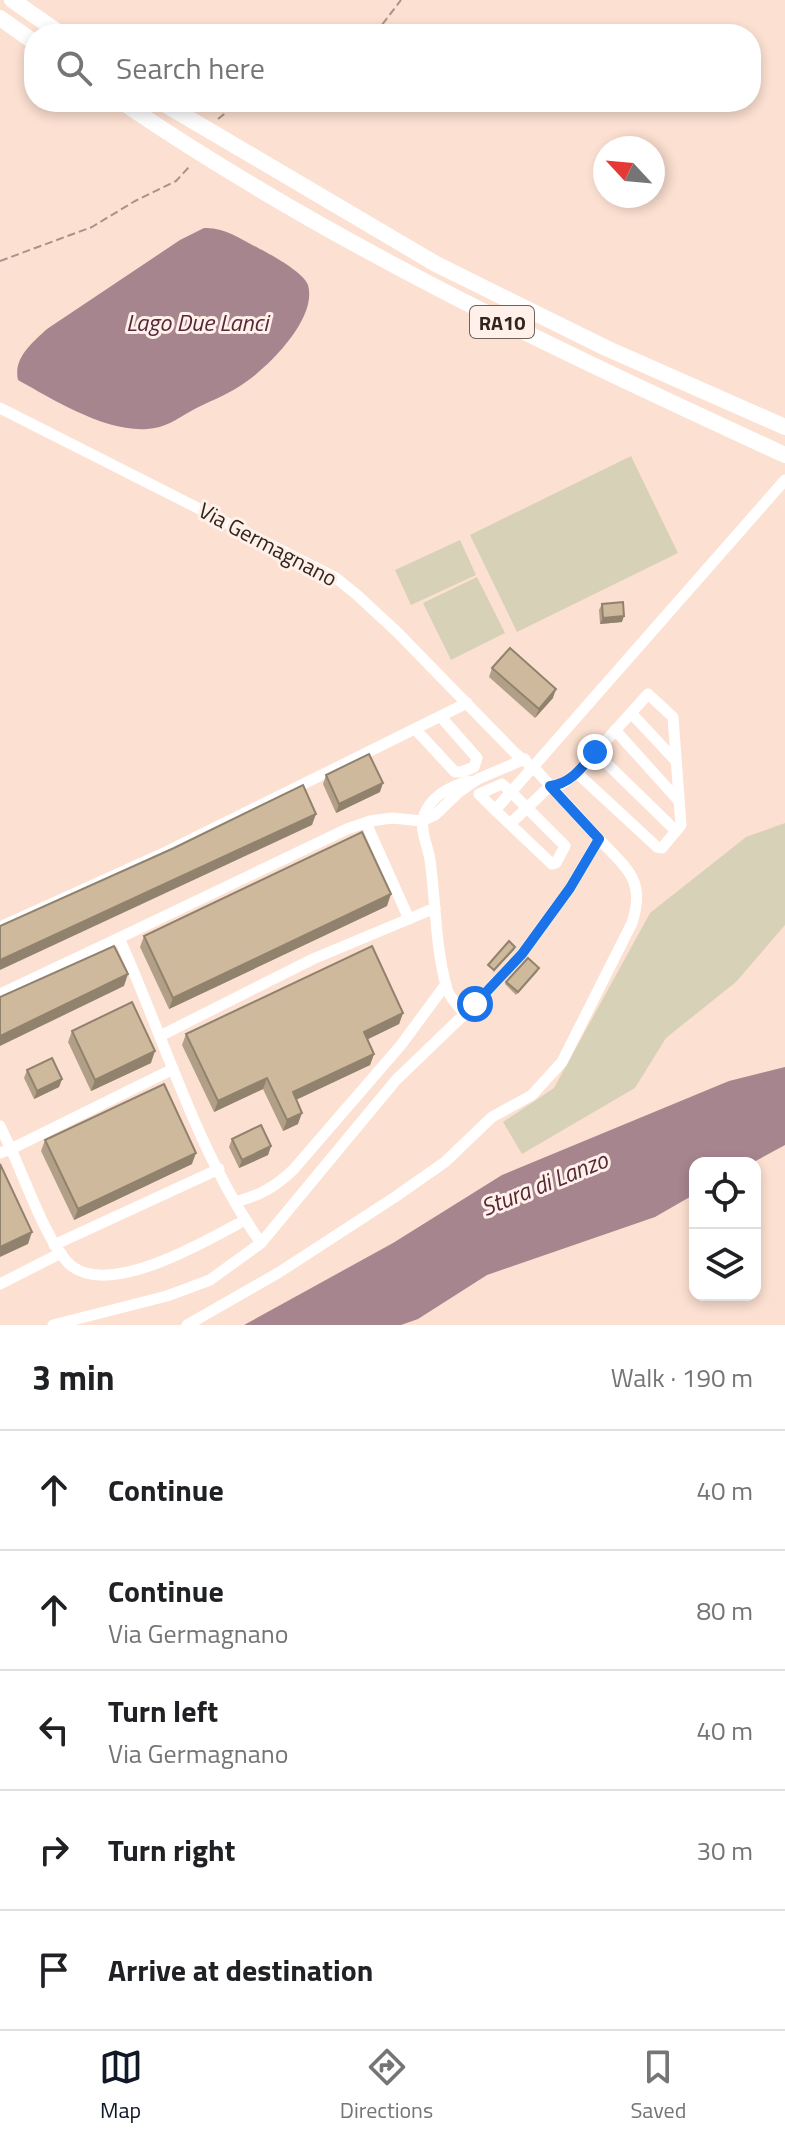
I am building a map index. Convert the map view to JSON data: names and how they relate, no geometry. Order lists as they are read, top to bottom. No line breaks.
{"streets":{"highway":["RA10"],"street":["Via Germagnano"]},"water":["Lago Due Lanci","Stura di Lanzo"],"north":"top left","page":{"search":"Search here","heading":["3 min","Walk · 190 m"],"list":[["Continue","40 m"],["Continue","Via Germagnano","80 m"],["Turn left","Via Germagnano","40 m"],["Turn right","30 m"],"Arrive at destination"],"nav":["Map","Directions","Saved"]}}
